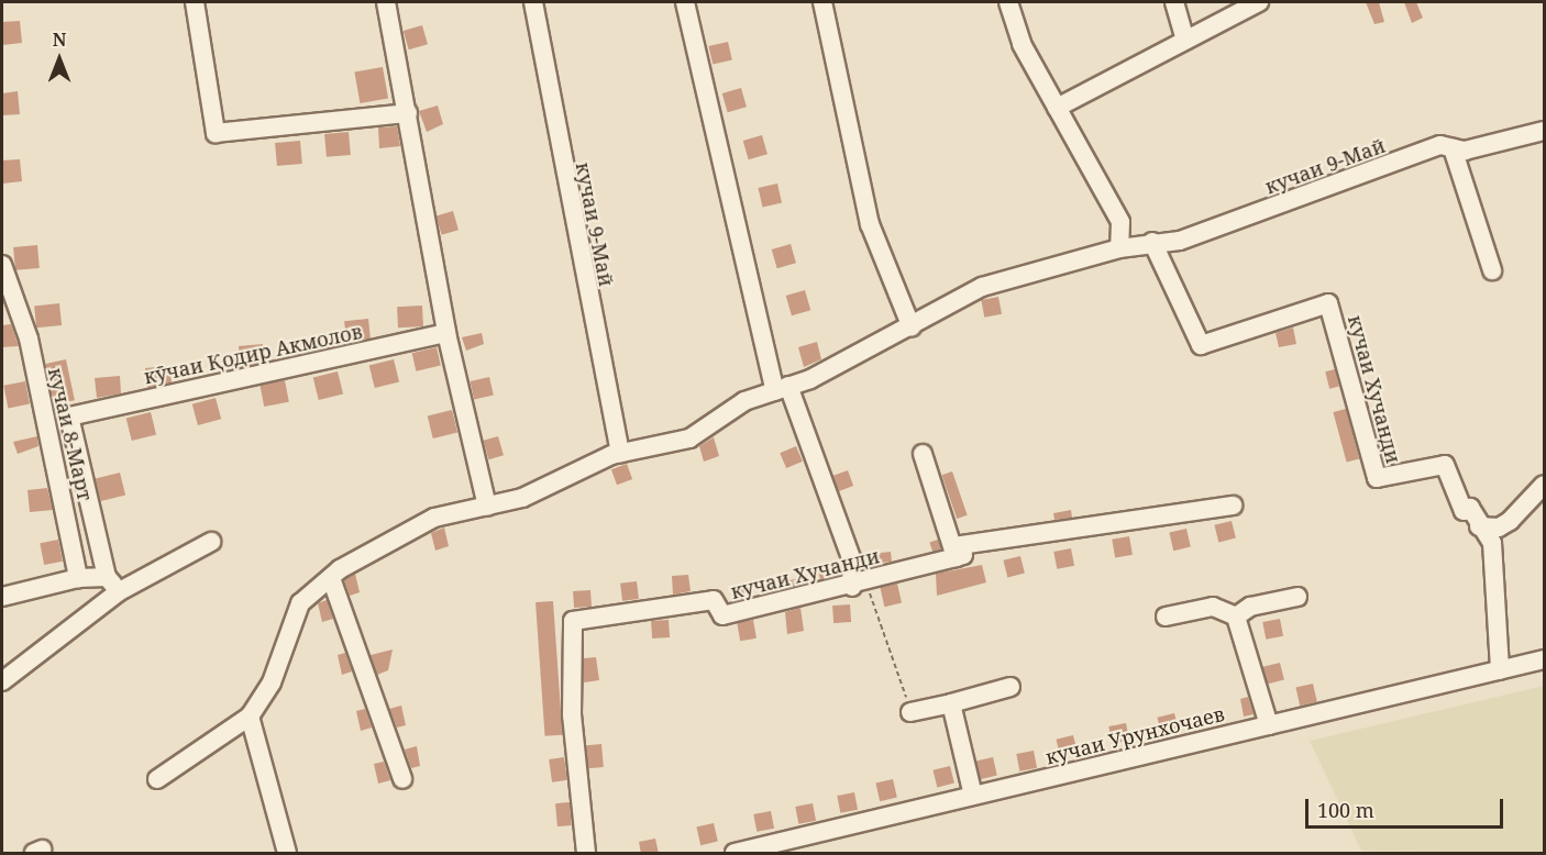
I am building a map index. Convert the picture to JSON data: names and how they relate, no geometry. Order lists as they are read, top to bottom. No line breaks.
{"streets":{"street":["кучаи 9-Май","кӯчаи Қодир Акмолов","кучаи Хучанди","кучаи 8-Март","кучаи Урунхочаев"]},"crossings":[["кучаи 9-Май","кучаи Хучанди"],["кучаи Хучанди","кучаи Урунхочаев"]],"scale_bar":"100 m","north":"top"}
